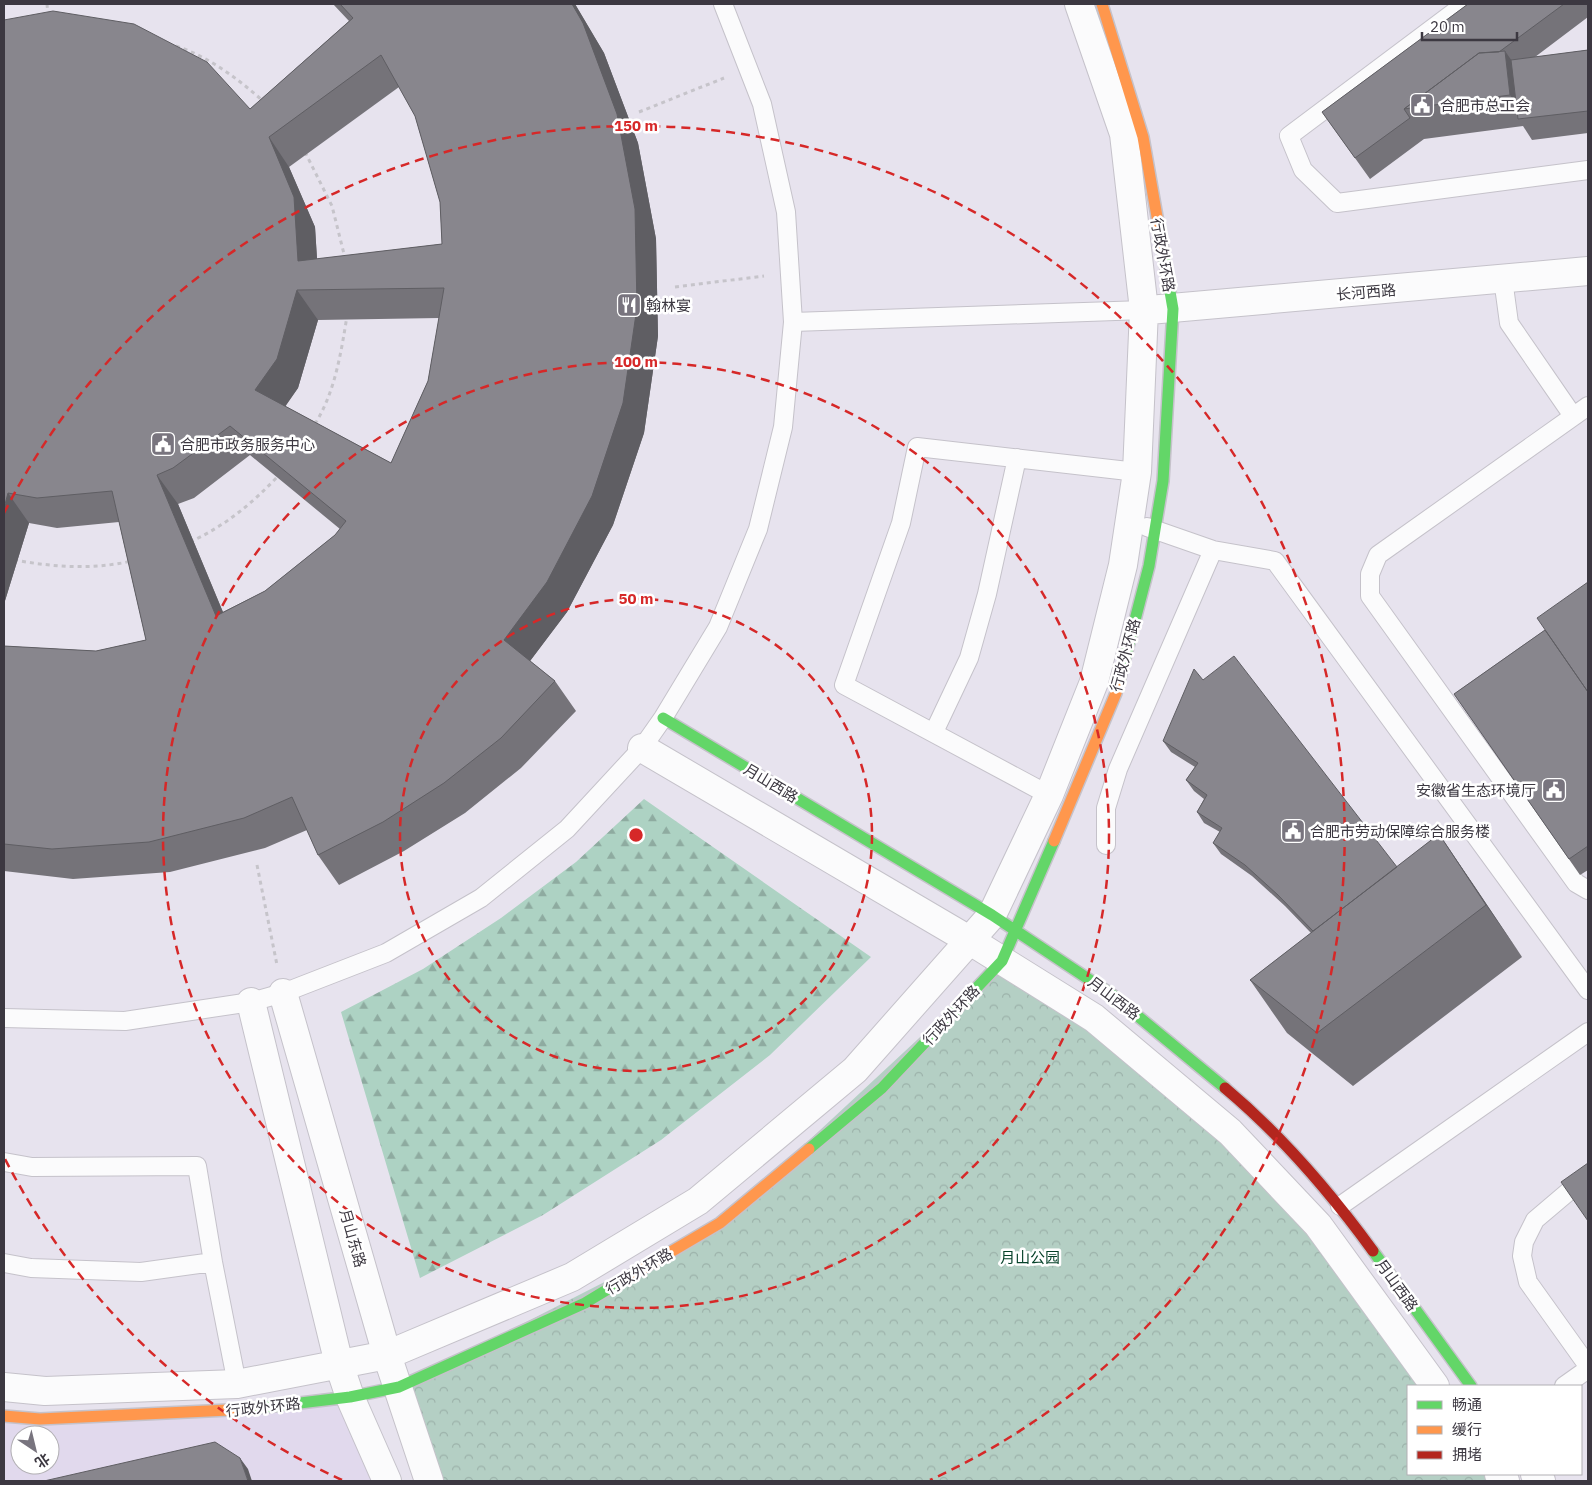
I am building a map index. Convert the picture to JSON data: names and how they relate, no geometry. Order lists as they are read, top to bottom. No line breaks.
{"streets":{"street":["行政外环路","长河西路","月山西路","月山东路"]},"crossings":[["行政外环路","长河西路"],["行政外环路","月山西路"],["行政外环路","月山东路"]],"parks":["月山公园"],"places":{"public building":["合肥市总工会","合肥市政务服务中心","安徽省生态环境厅","合肥市劳动保障综合服务楼"],"restaurant":["翰林宴"]},"legend":["畅通","缓行","拥堵"],"scale_bar":"20 m","north":"bottom right","rings":["150 m","100 m","50 m"]}
